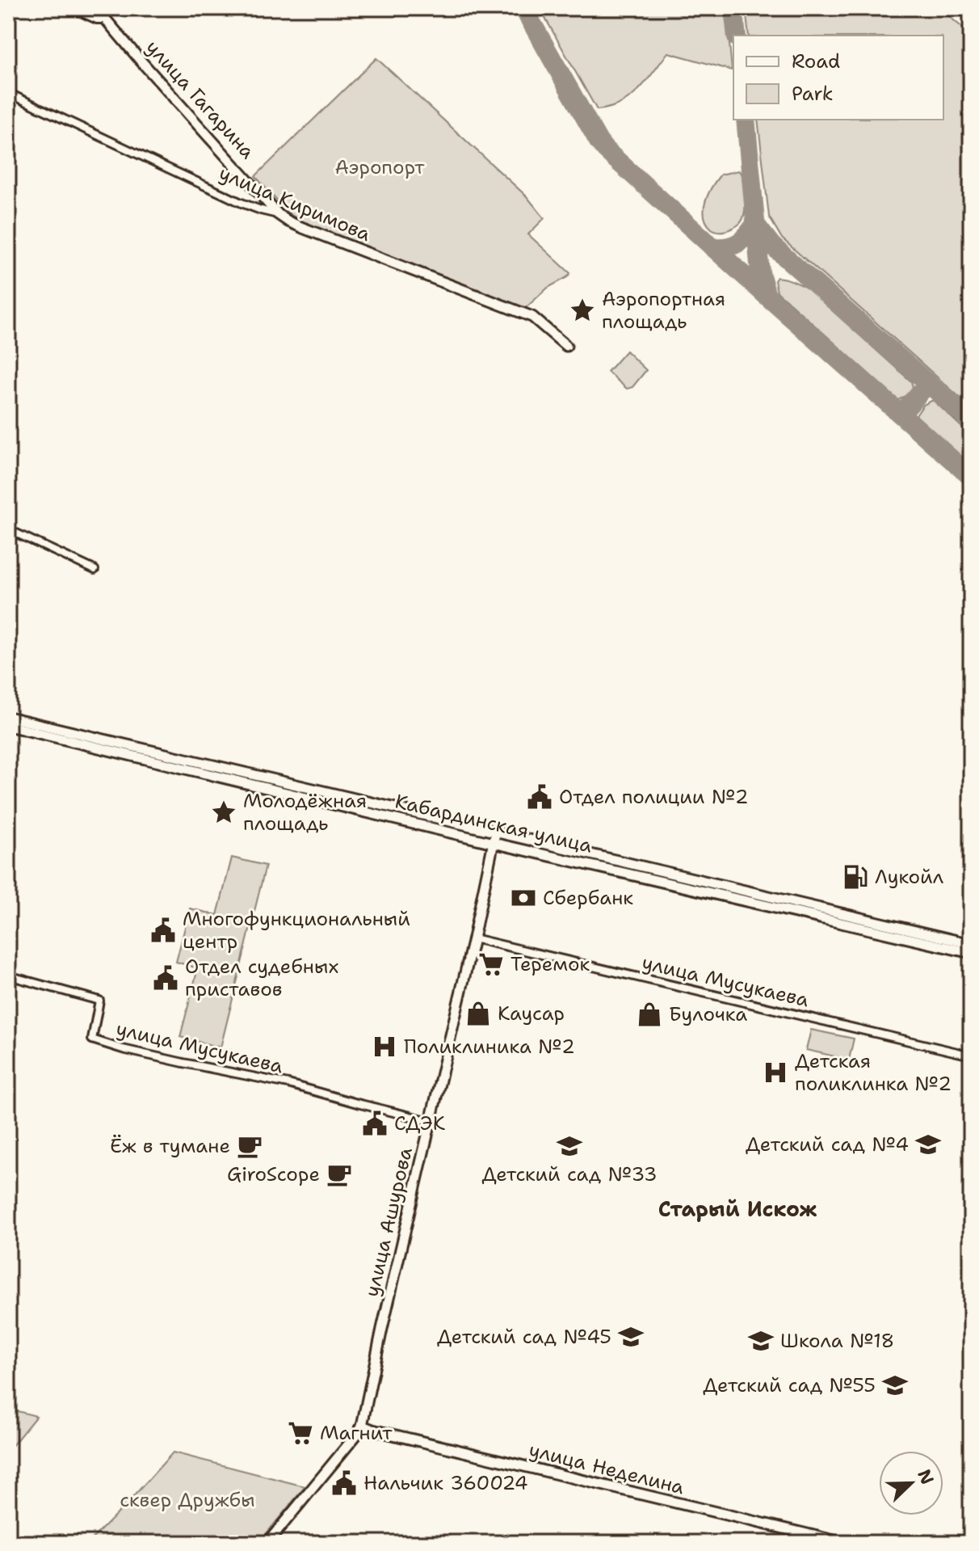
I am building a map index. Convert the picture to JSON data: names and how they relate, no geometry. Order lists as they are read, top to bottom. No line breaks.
{"streets":{"main road":["улица Гагарина","улица Киримова","Кабардинская улица","улица Ашурова","улица Неделина"],"street":["улица Мусукаева"]},"crossings":[["улица Гагарина","улица Киримова"],["Кабардинская улица","улица Ашурова"],["улица Мусукаева","улица Ашурова"],["улица Ашурова","улица Неделина"]],"districts":["Старый Искож"],"parks":["Аэропорт","сквер Дружбы"],"places":{"place":["Аэропортная площадь","Молодёжная площадь"],"public building":["Отдел полиции №2","Многофункциональный центр","Отдел судебных приставов","СДЭК","Нальчик 360024"],"fuel station":["Лукойл"],"bank":["Сбербанк"],"supermarket":["Теремок","Магнит"],"shop":["Каусар","Булочка"],"hospital":["Поликлиника №2","Детская поликлинка №2"],"school or university":["Детский сад №4","Детский сад №33","Детский сад №45","Школа №18","Детский сад №55"],"cafe":["Ёж в тумане","GiroScope"]},"legend":["Road","Park"],"north":"top right"}
